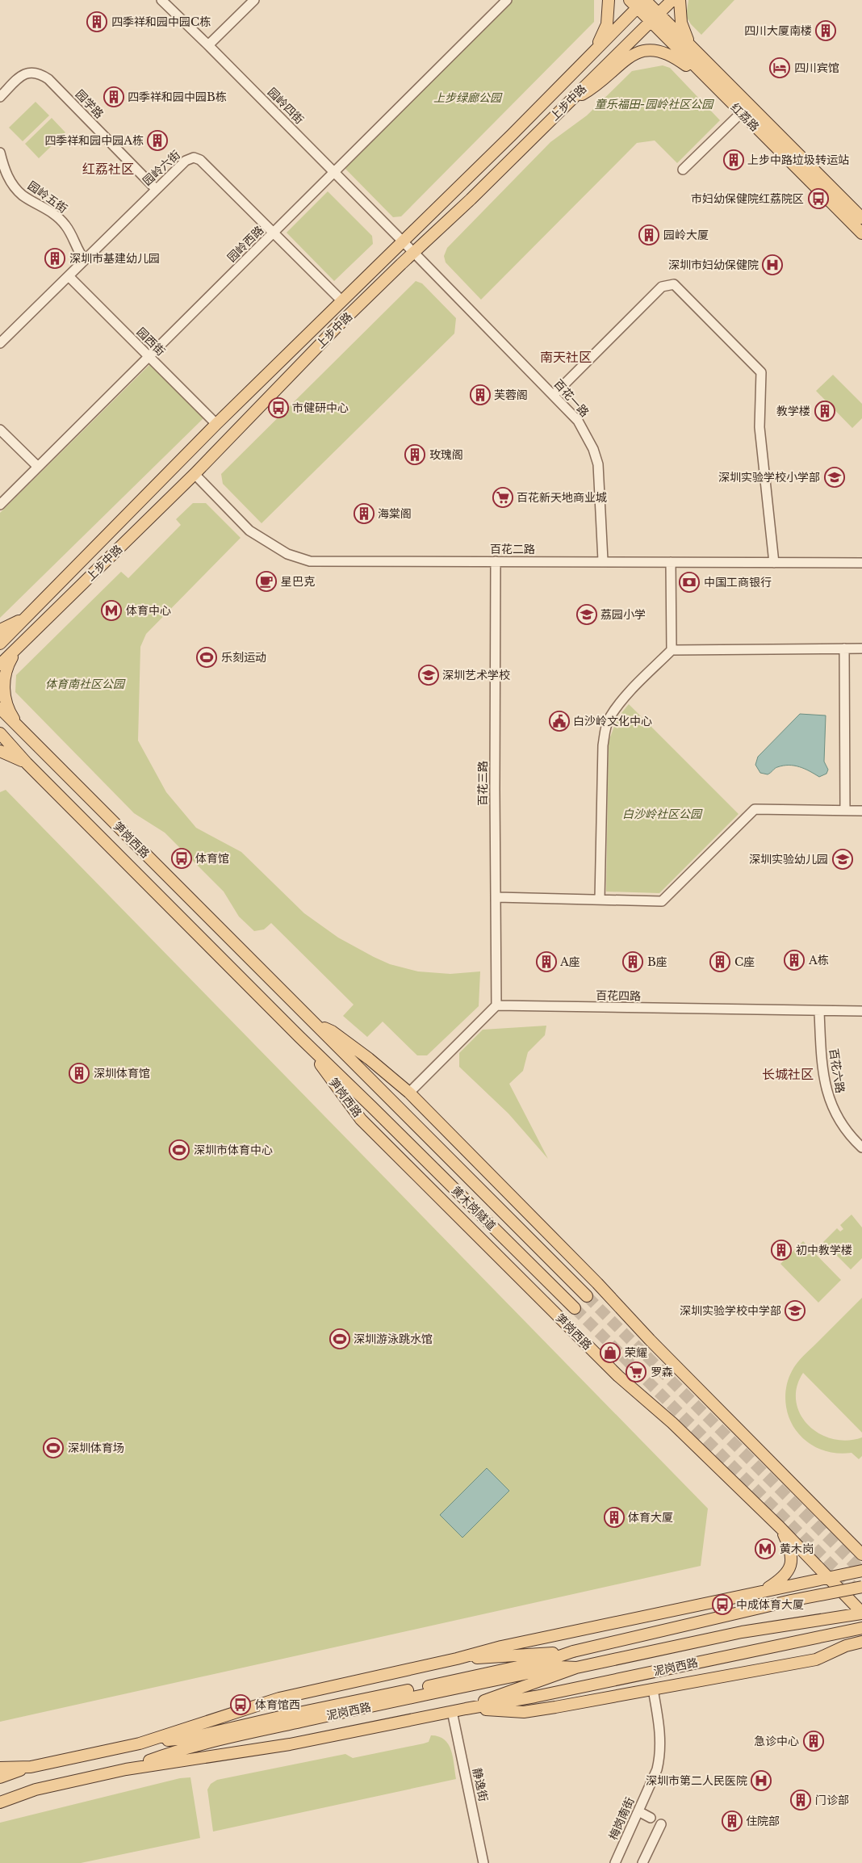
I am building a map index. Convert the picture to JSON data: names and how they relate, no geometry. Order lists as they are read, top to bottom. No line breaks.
{"streets":{"main road":["上步中路","红荔路","笋岗西路","黄木岗隧道","泥岗西路"],"street":["园学路","园岭四街","园岭六街","园岭五街","园岭西路","园西街","百花一路","百花二路","百花三路","百花四路","百花六路","静逸街","梅岗南街"]},"crossings":[["上步中路","园岭四街"],["上步中路","红荔路"],["上步中路","园岭六街"],["上步中路","园西街"],["上步中路","百花一路"],["上步中路","百花二路"],["园学路","园岭六街"],["园岭四街","园岭西路"],["园岭四街","百花一路"],["园岭六街","园岭五街"],["园岭六街","园岭西路"],["园岭六街","园西街"],["园岭西路","园西街"],["百花一路","百花二路"],["百花二路","百花三路"],["百花三路","百花四路"],["笋岗西路","黄木岗隧道"],["笋岗西路","泥岗西路"],["百花四路","百花六路"],["泥岗西路","静逸街"]],"districts":["红荔社区","南天社区","长城社区"],"parks":["上步绿廊公园","童乐福田-园岭社区公园","体育南社区公园","白沙岭社区公园"],"places":{"building":["四季祥和园中园C栋","四川大厦南楼","四季祥和园中园B栋","四季祥和园中园A栋","上步中路垃圾转运站","园岭大厦","深圳市基建幼儿园","芙蓉阁","教学楼","玫瑰阁","海棠阁","A栋","A座","B座","C座","深圳体育馆","初中教学楼","体育大厦","急诊中心","门诊部","住院部"],"hotel":["四川宾馆"],"bus stop":["市妇幼保健院红荔院区","市健研中心","体育馆","中成体育大厦","体育馆西"],"hospital":["深圳市妇幼保健院","深圳市第二人民医院"],"school or university":["深圳实验学校小学部","荔园小学","深圳艺术学校","深圳实验幼儿园","深圳实验学校中学部"],"supermarket":["百花新天地商业城","罗森"],"cafe":["星巴克"],"bank":["中国工商银行"],"metro station":["体育中心","黄木岗"],"sports":["乐刻运动","深圳市体育中心","深圳游泳跳水馆","深圳体育场"],"public building":["白沙岭文化中心"],"shop":["荣耀"]}}
